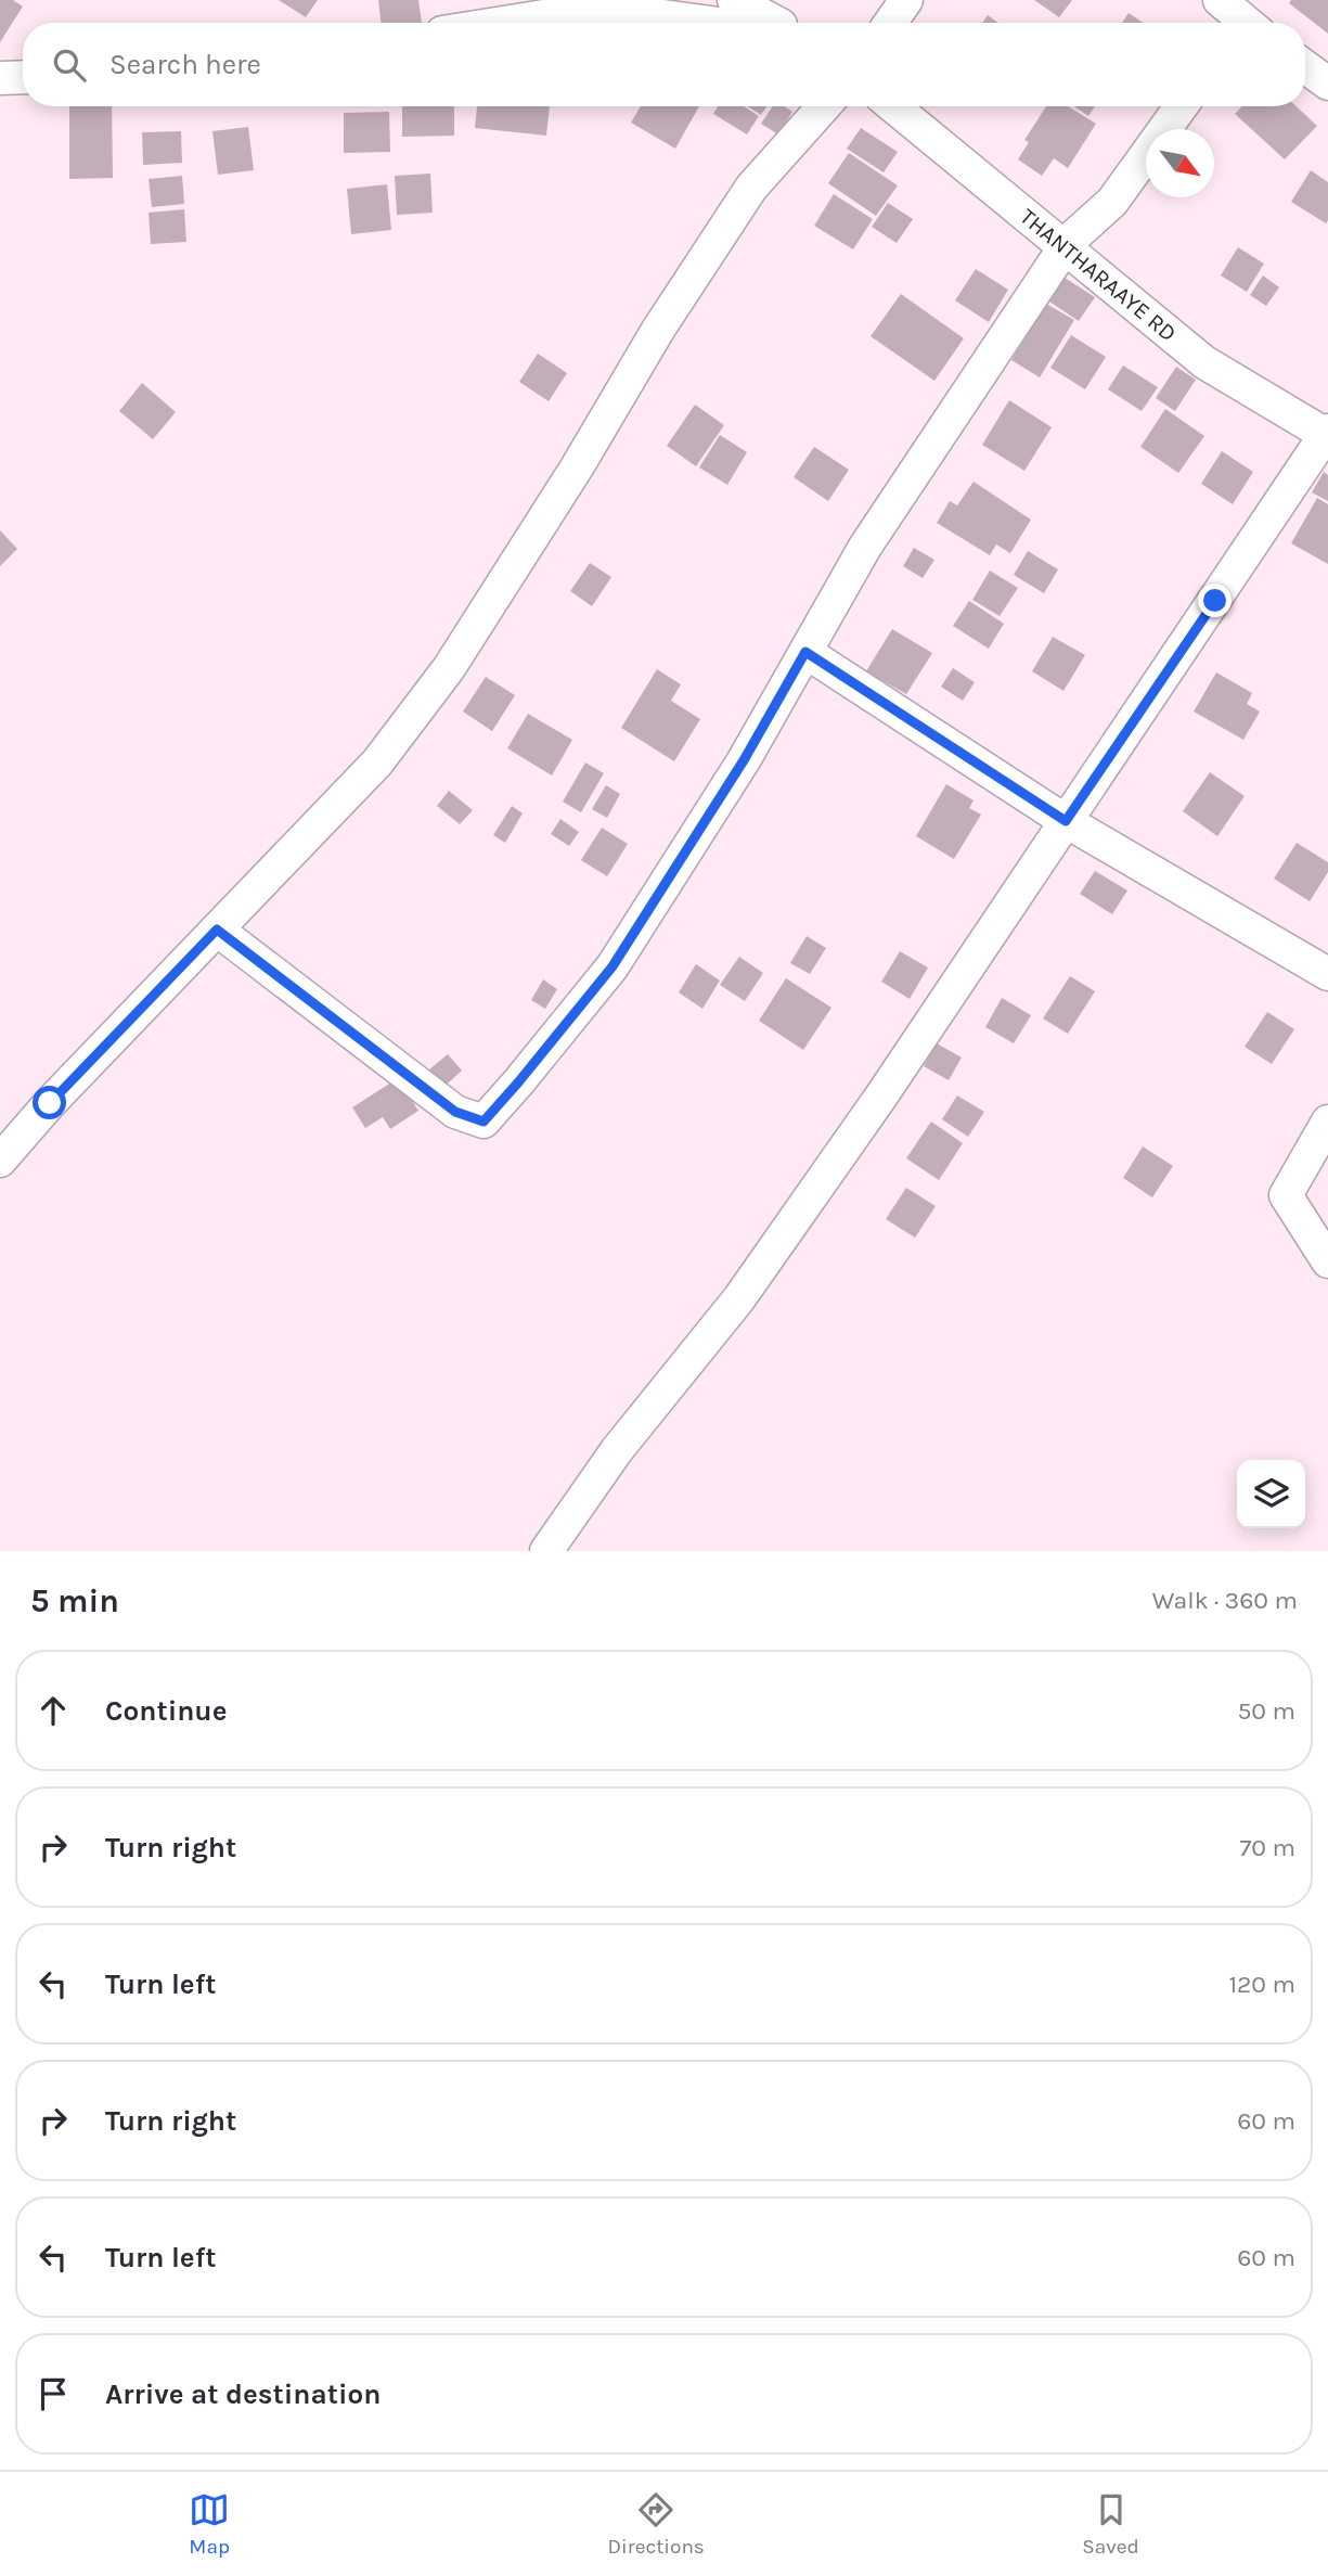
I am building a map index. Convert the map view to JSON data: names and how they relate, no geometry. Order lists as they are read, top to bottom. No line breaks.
{"streets":{"street":["THANTHARAAYE RD"]},"north":"bottom right","page":{"search":"Search here","heading":["5 min","Walk · 360 m"],"list":[["Continue","50 m"],["Turn right","70 m"],["Turn left","120 m"],["Turn right","60 m"],["Turn left","60 m"],"Arrive at destination"],"nav":["Map","Directions","Saved"]}}
